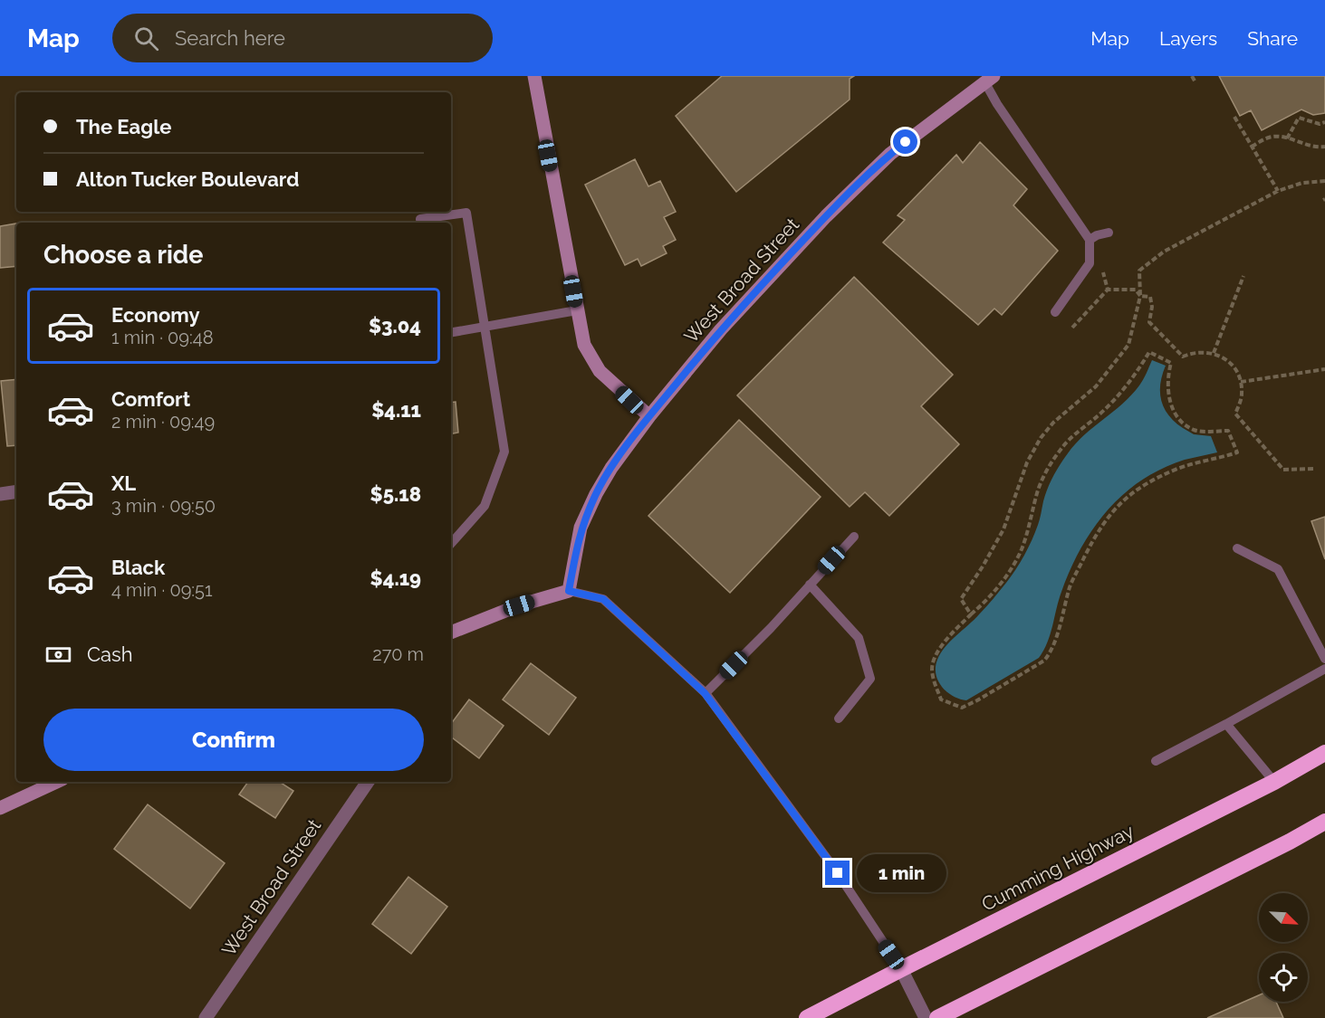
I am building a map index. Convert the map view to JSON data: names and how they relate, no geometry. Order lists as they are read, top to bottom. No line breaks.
{"streets":{"highway":["Cumming Highway"],"street":["West Broad Street"]},"north":"bottom right","page":{"header":"Map","search":"Search here","nav":["Map","Layers","Share"],"banner":["The Eagle","Alton Tucker Boulevard"],"heading":"Choose a ride","list":[{"name":"Economy","note":"1 min · 09:48","value":"$3.04"},{"name":"Comfort","note":"2 min · 09:49","value":"$4.11"},{"name":"XL","note":"3 min · 09:50","value":"$5.18"},{"name":"Black","note":"4 min · 09:51","value":"$4.19"}],"pay":["Cash","270 m"],"buttons":"Confirm","bubble":"1 min"}}
